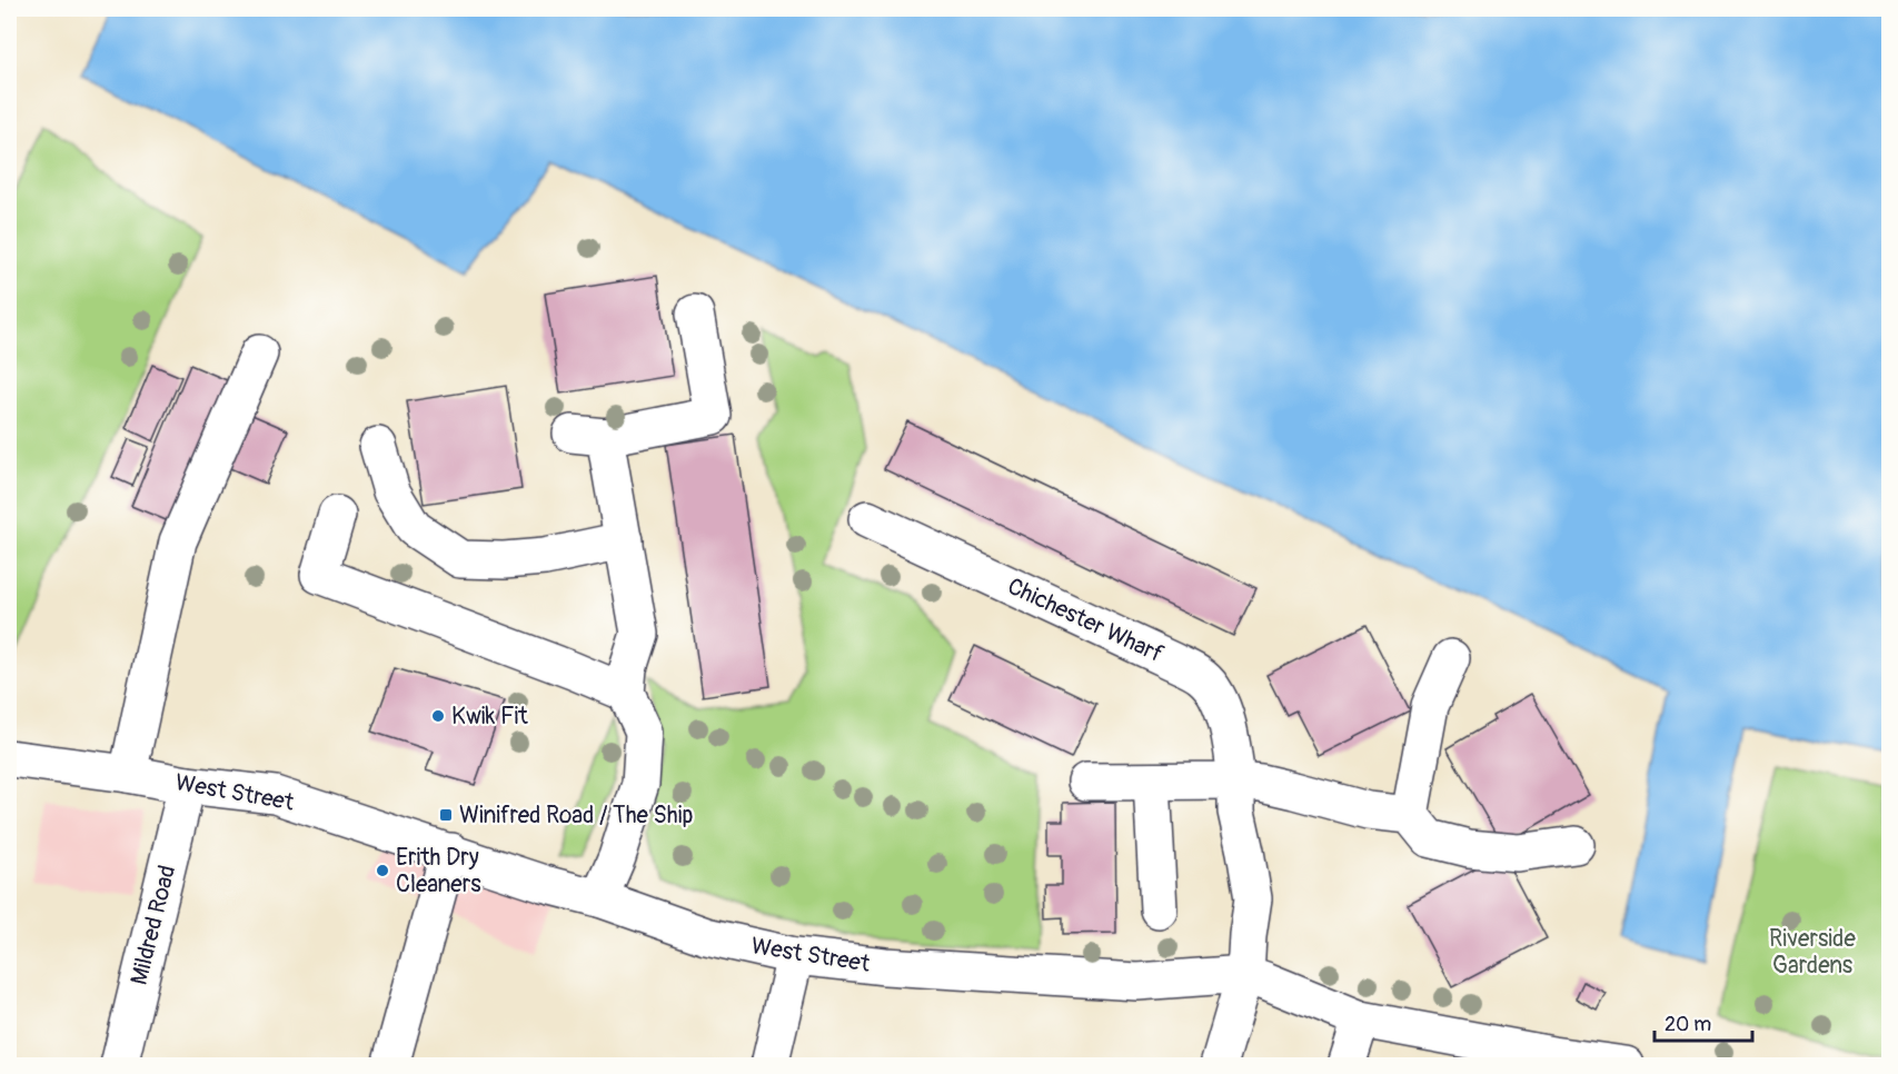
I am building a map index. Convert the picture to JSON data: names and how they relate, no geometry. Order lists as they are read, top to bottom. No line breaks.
{"streets":{"street":["Chichester Wharf","West Street","Mildred Road"]},"crossings":[["Chichester Wharf","West Street"],["West Street","Mildred Road"]],"parks":["Riverside Gardens"],"places":{"other":["Kwik Fit","Erith Dry Cleaners"],"transit":["Winifred Road / The Ship"]},"scale_bar":"20 m"}
